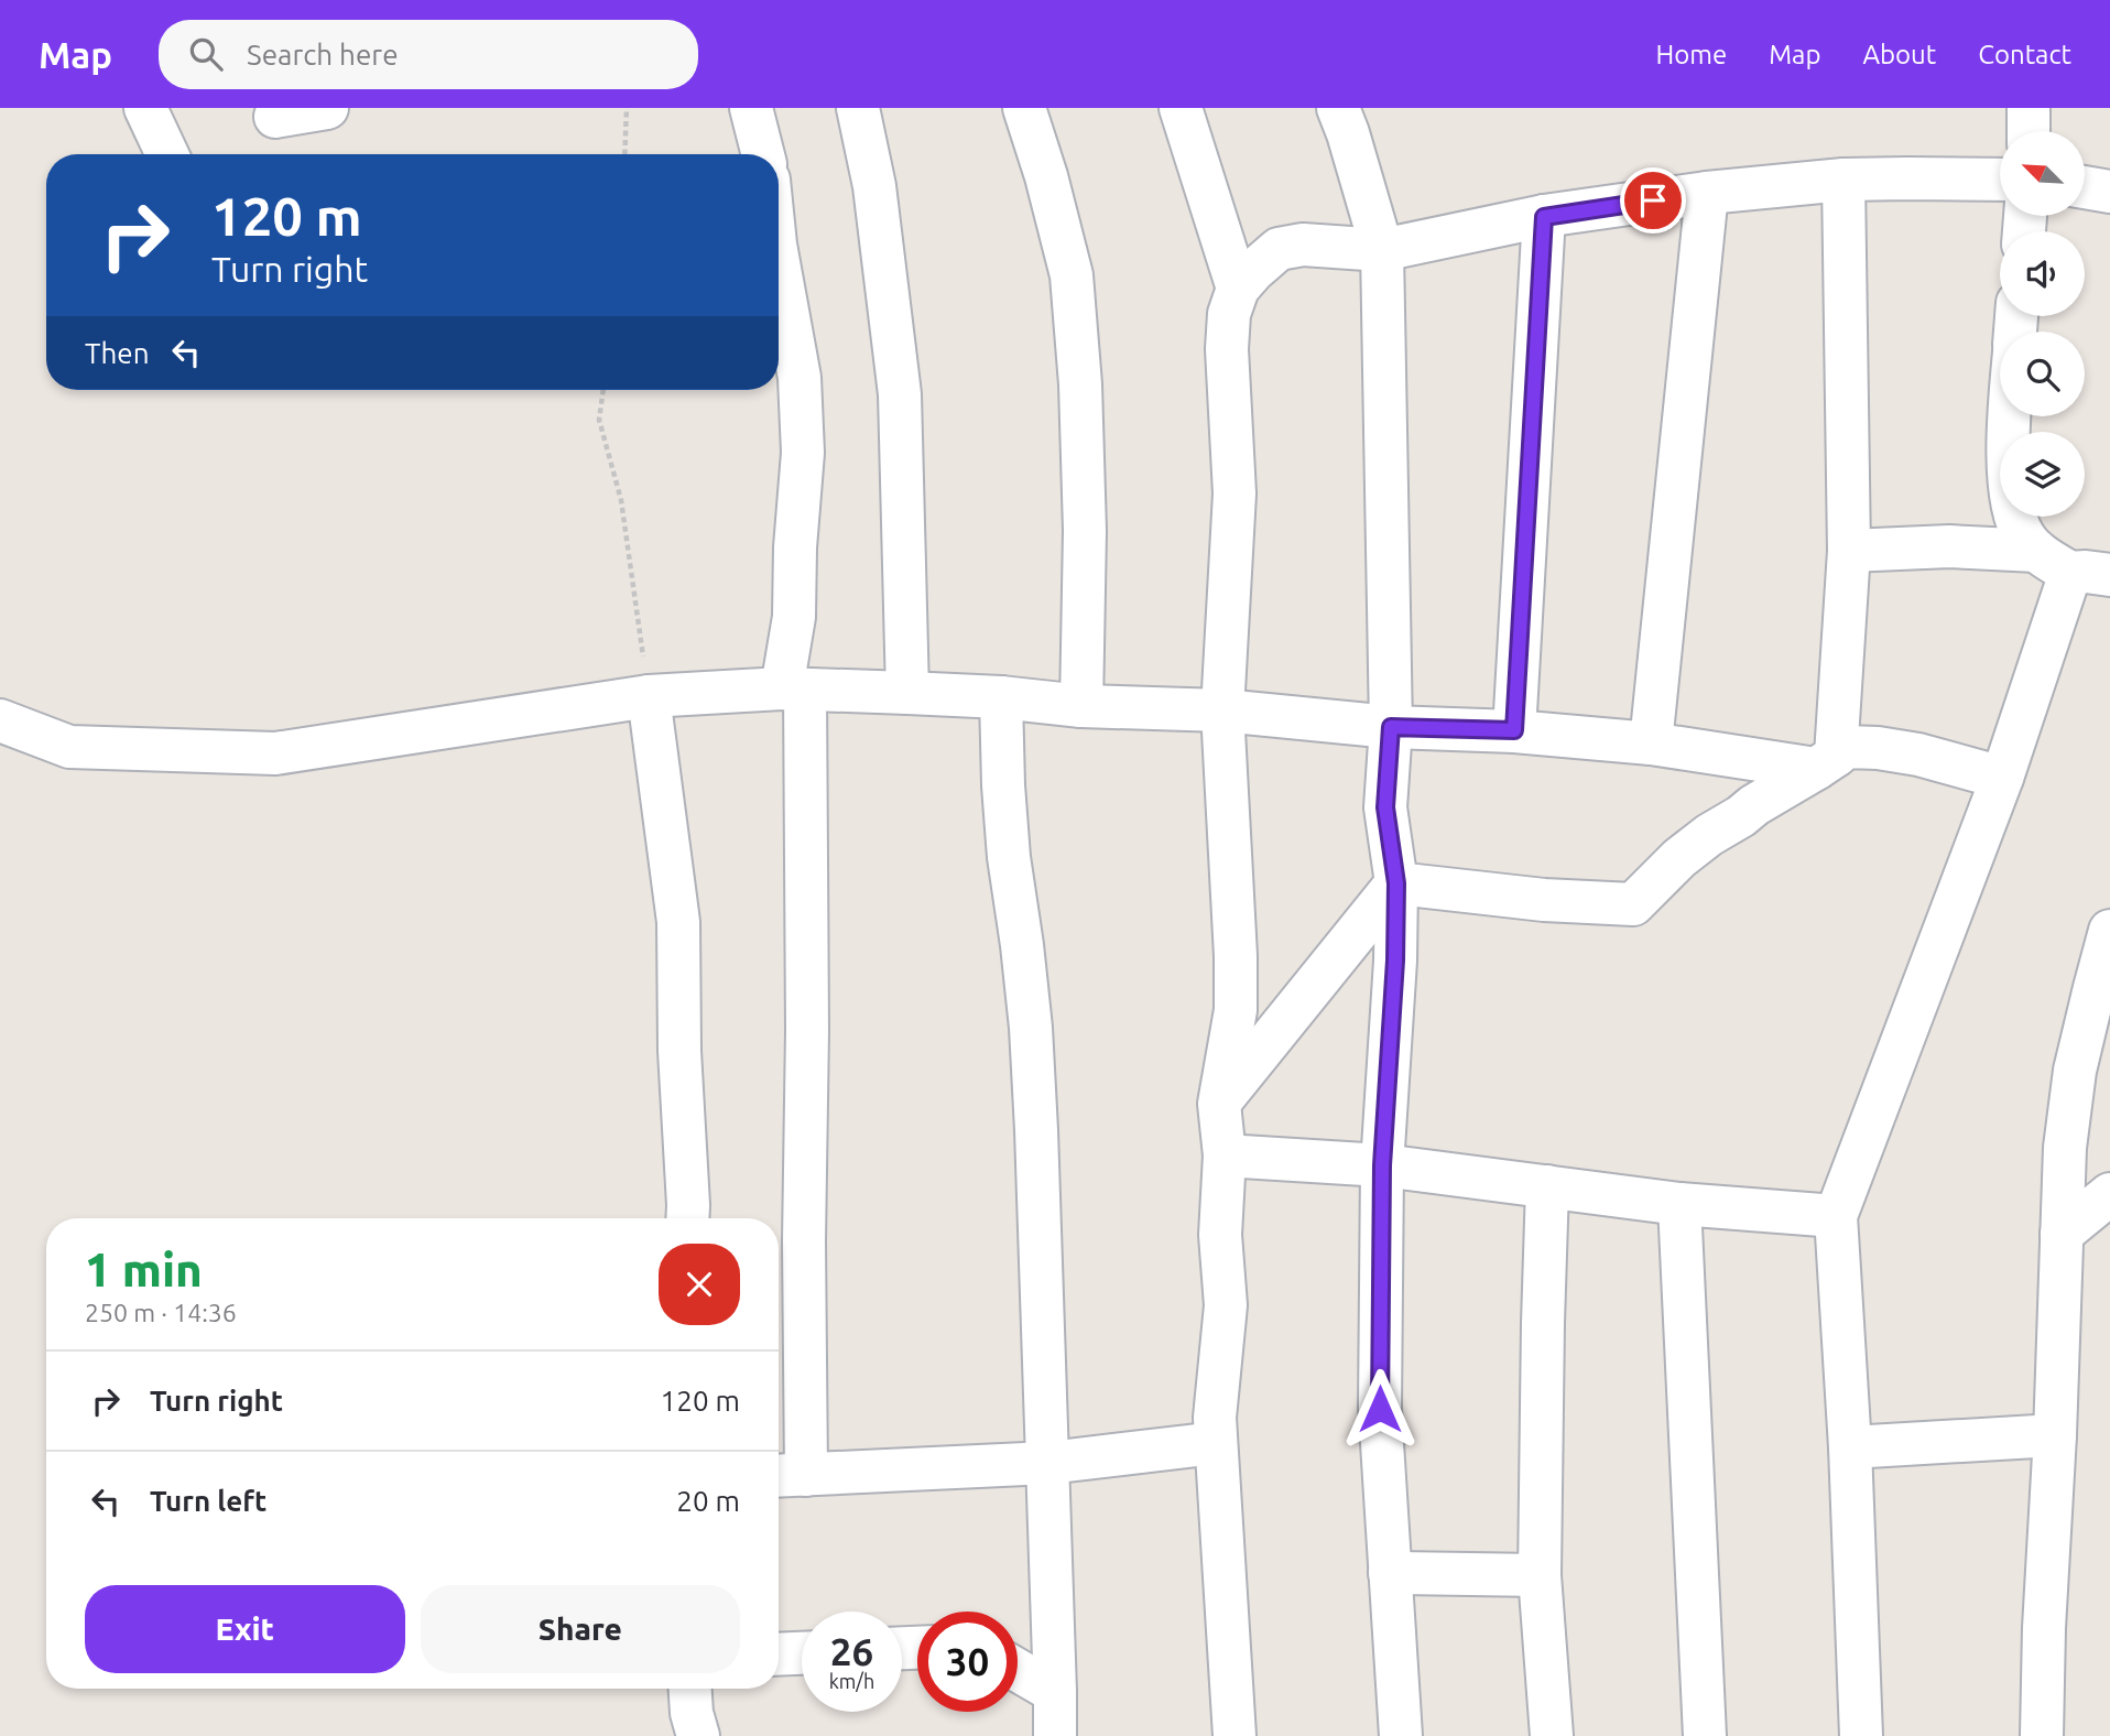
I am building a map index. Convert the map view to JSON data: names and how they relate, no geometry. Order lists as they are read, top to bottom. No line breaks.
{"north":"top left","page":{"header":"Map","search":"Search here","nav":["Home","Map","About","Contact"],"turn":["120 m","Turn right"],"then":"Then","heading":["1 min","250 m · 14:36"],"list":[{"name":"Turn right","value":"120 m"},{"name":"Turn left","value":"20 m"}],"buttons":["Exit","Share"],"speed":"26 km/h","limit":"30"}}
